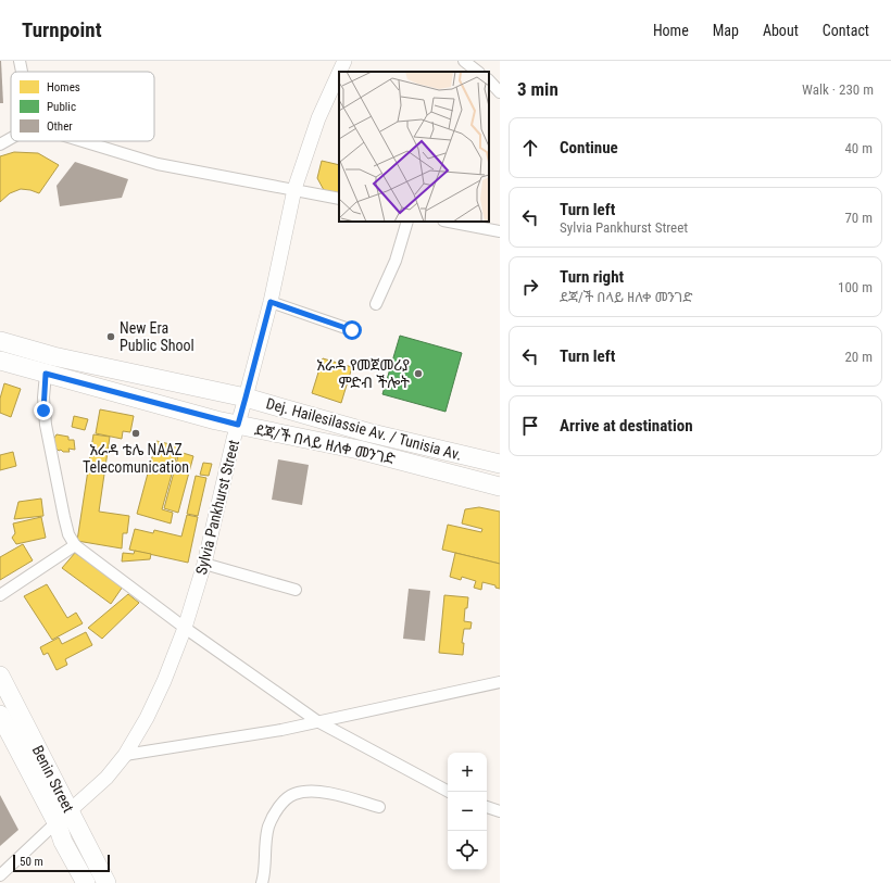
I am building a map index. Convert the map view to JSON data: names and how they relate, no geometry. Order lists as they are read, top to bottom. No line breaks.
{"streets":{"main road":["Dej. Hailesilassie Av. / Tunisia Av.","ደጃ/ች በላይ ዘለቀ መንገድ","Benin Street"],"street":["Sylvia Pankhurst Street"]},"crossings":[["Dej. Hailesilassie Av. / Tunisia Av.","Sylvia Pankhurst Street"],["ደጃ/ች በላይ ዘለቀ መንገድ","Sylvia Pankhurst Street"],["Sylvia Pankhurst Street","Benin Street"]],"places":["New Era Public Shool","አራዳ የመጀመሪያ ምድብ ችሎት","አራዳ ቴሌ NAAZ Telecomunication"],"legend":["Homes","Public","Other"],"scale_bar":"50 m","page":{"header":"Turnpoint","nav":["Home","Map","About","Contact"],"heading":["3 min","Walk · 230 m"],"list":[["Continue","40 m"],["Turn left","Sylvia Pankhurst Street","70 m"],["Turn right","ደጃ/ች በላይ ዘለቀ መንገድ","100 m"],["Turn left","20 m"],"Arrive at destination"],"map_buttons":["+","−"],"scale":"50 m"}}
